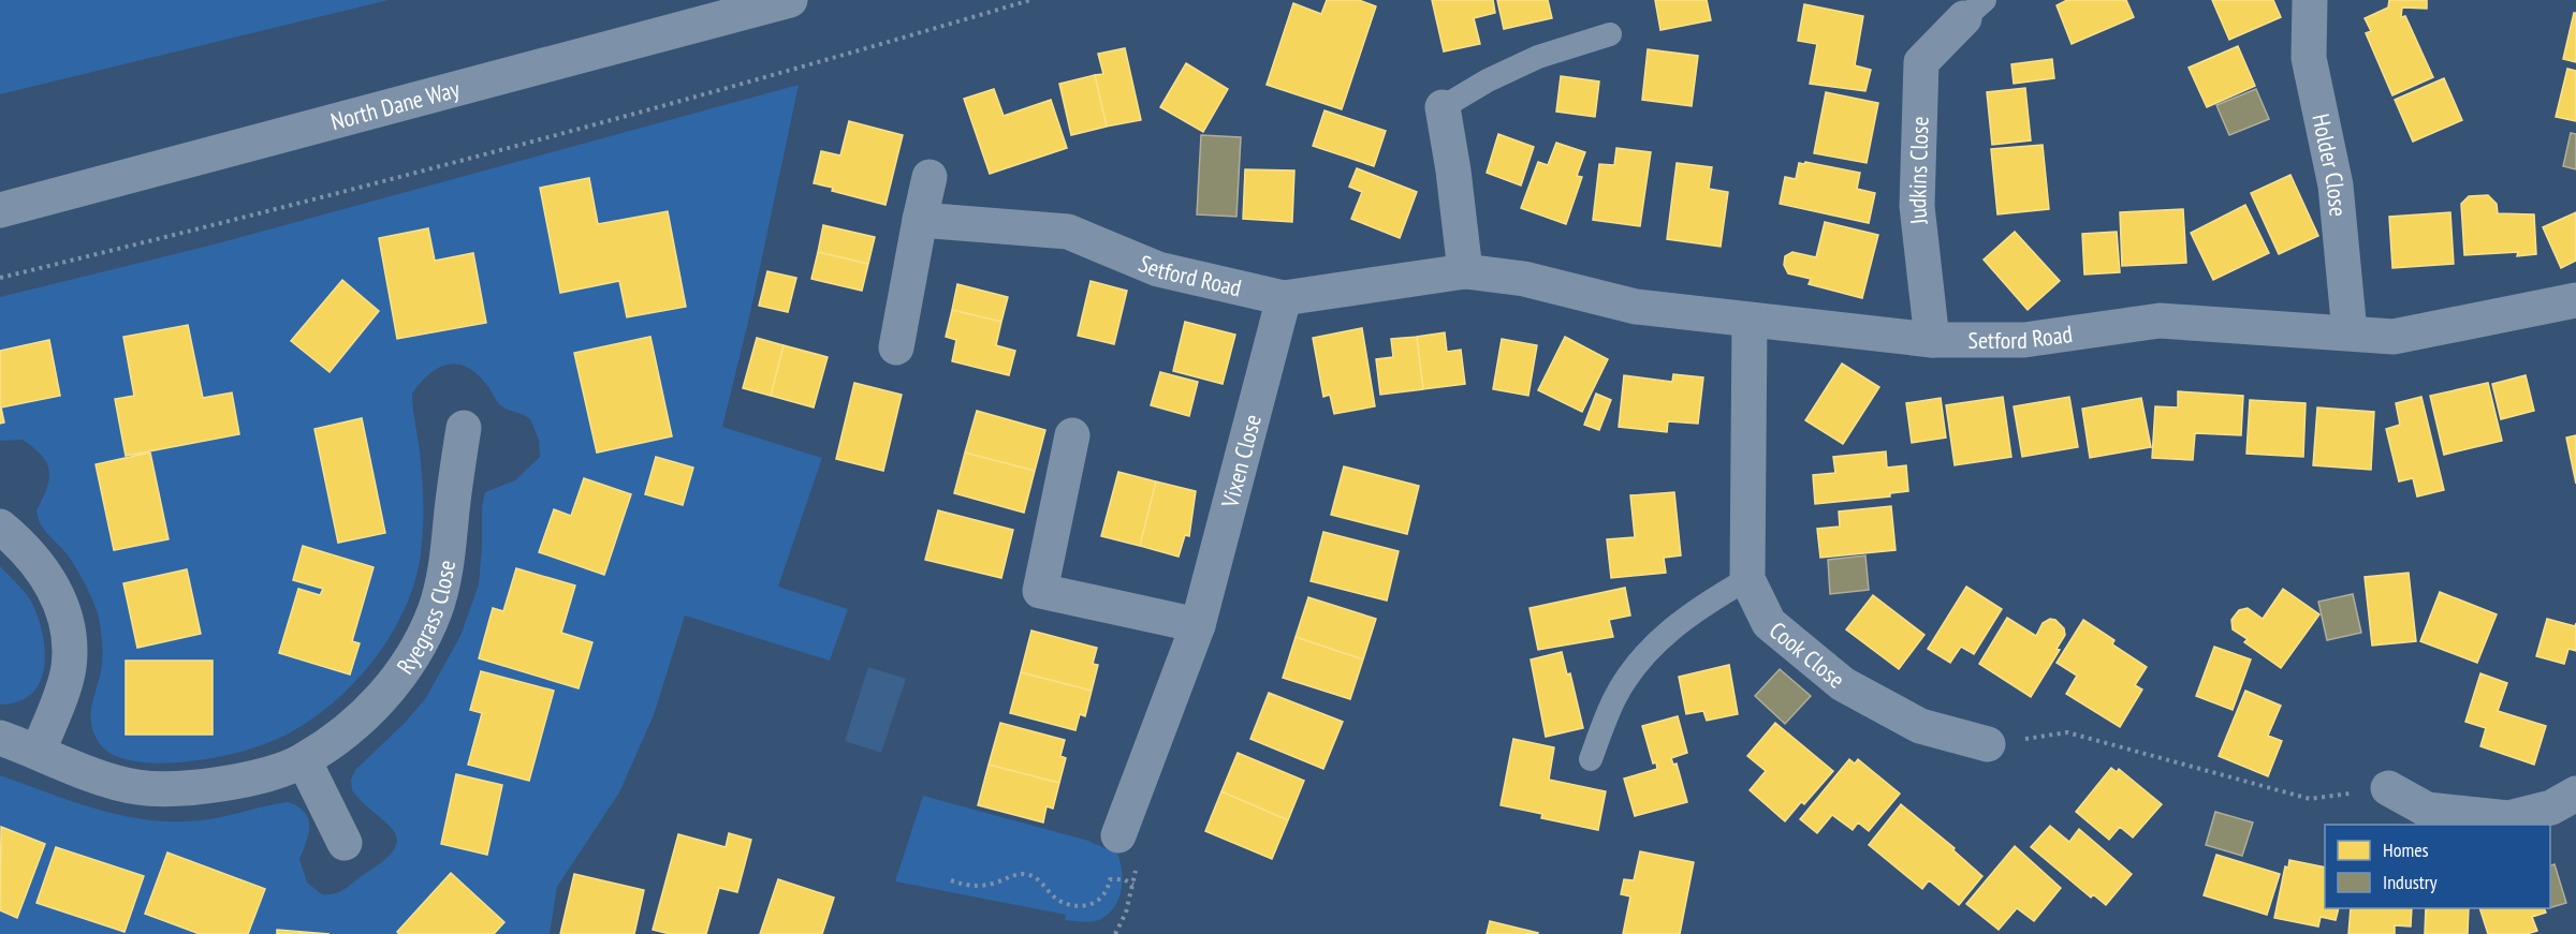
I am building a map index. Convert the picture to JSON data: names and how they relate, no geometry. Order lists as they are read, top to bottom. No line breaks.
{"streets":{"street":["North Dane Way","Holder Close","Judkins Close","Setford Road","Vixen Close","Ryegrass Close","Cook Close"]},"crossings":[["Holder Close","Setford Road"],["Judkins Close","Setford Road"],["Setford Road","Vixen Close"],["Setford Road","Cook Close"]],"legend":["Homes","Industry"]}
